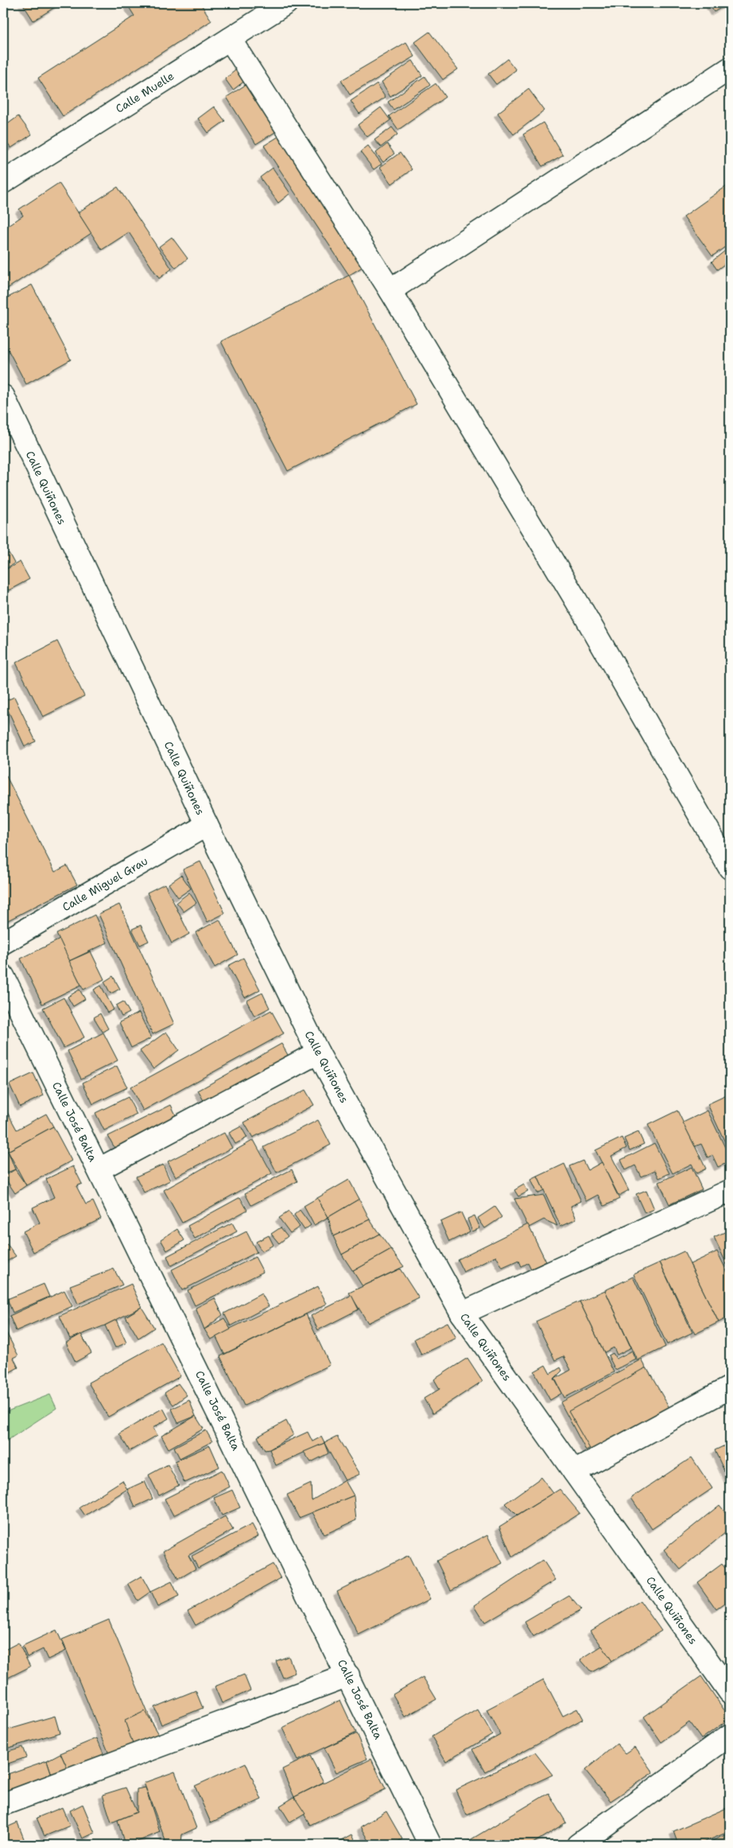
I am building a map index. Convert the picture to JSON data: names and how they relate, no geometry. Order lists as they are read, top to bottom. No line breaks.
{"streets":{"street":["Calle Muelle","Calle Quiñones","Calle Miguel Grau","Calle José Balta"]},"crossings":[["Calle Quiñones","Calle Miguel Grau"]]}
